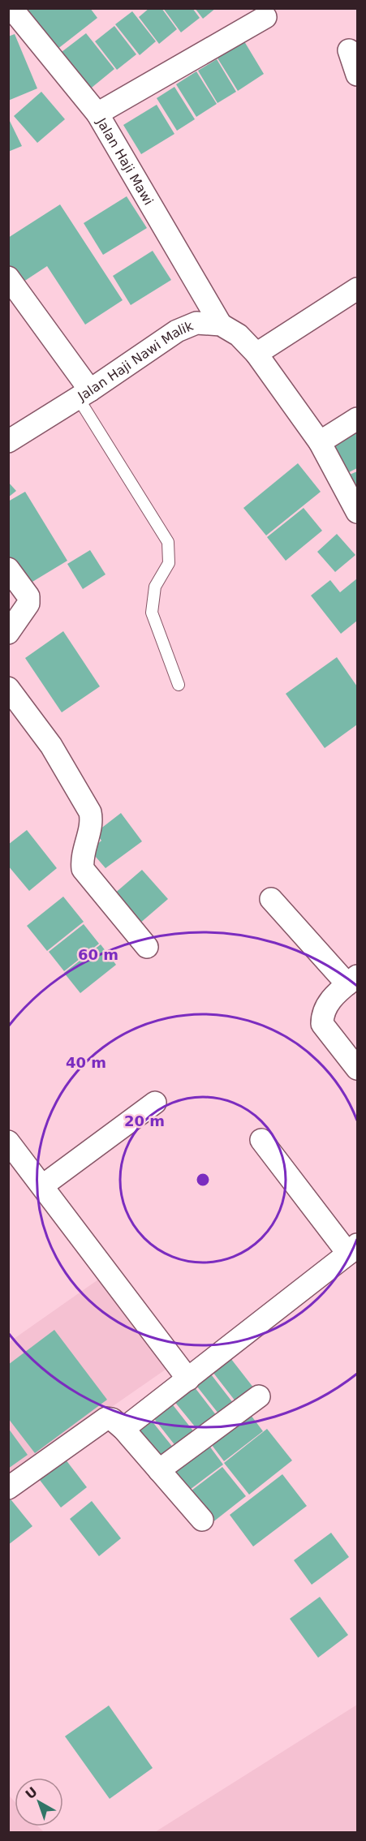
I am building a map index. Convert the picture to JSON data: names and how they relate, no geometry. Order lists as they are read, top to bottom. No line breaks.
{"streets":{"street":["Jalan Haji Mawi","Jalan Haji Nawi Malik"]},"crossings":[["Jalan Haji Mawi","Jalan Haji Nawi Malik"]],"north":"top left","rings":["60 m","40 m","20 m"]}
